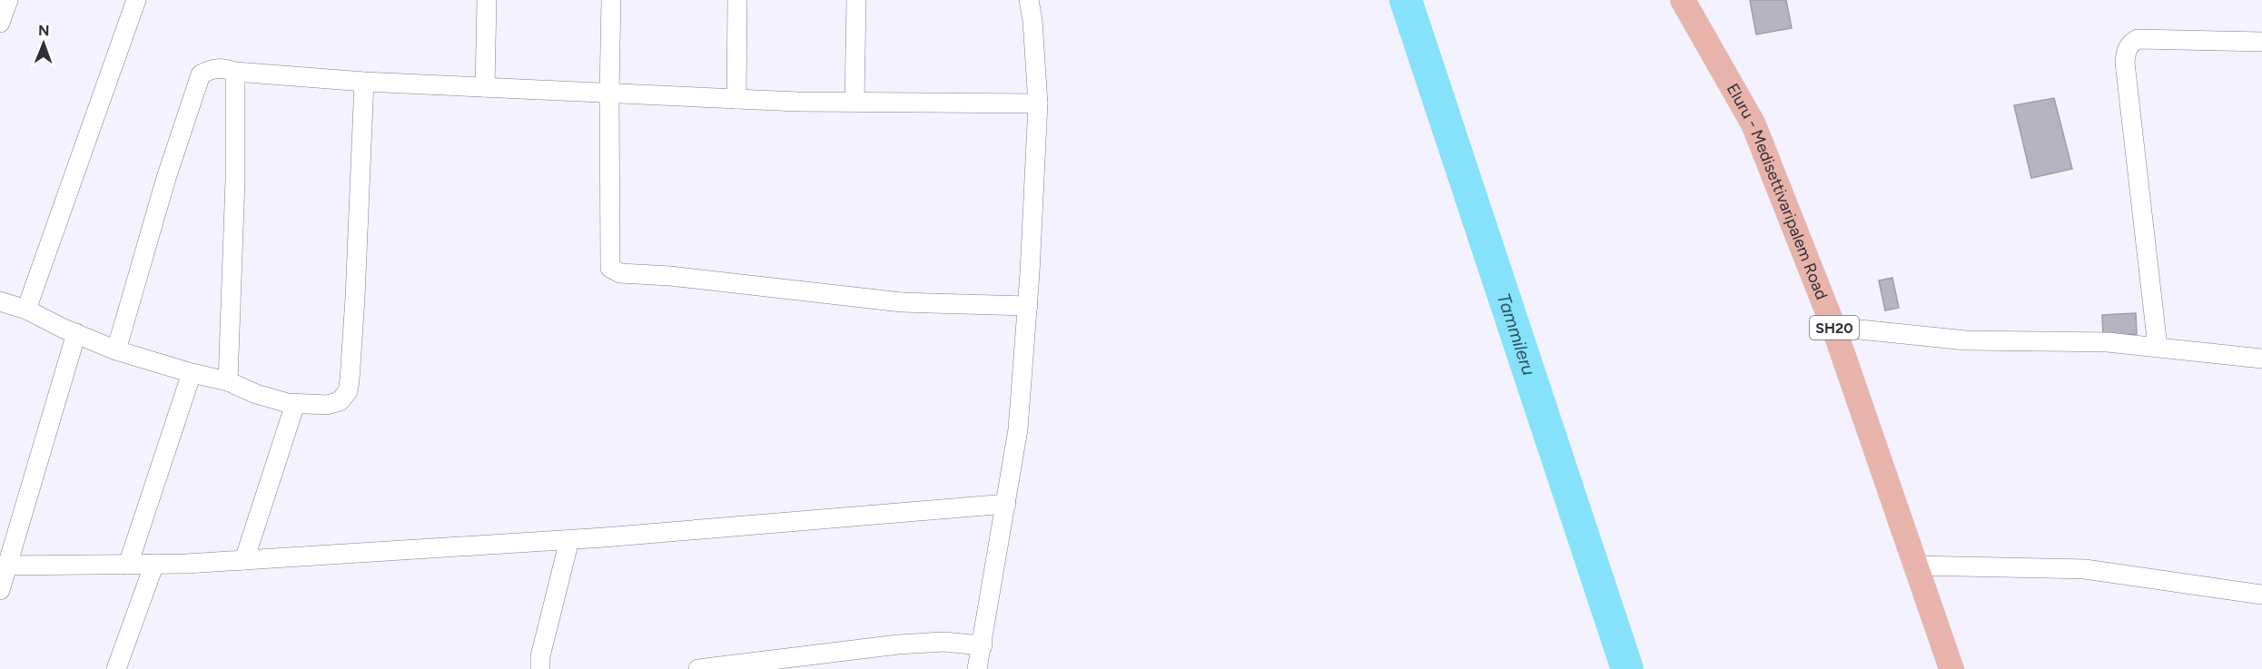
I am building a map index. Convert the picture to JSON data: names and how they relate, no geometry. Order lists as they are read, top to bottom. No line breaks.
{"streets":{"main road":["Eluru - Medisettivaripalem Road","SH20"]},"water":["Tammileru"],"north":"top"}
